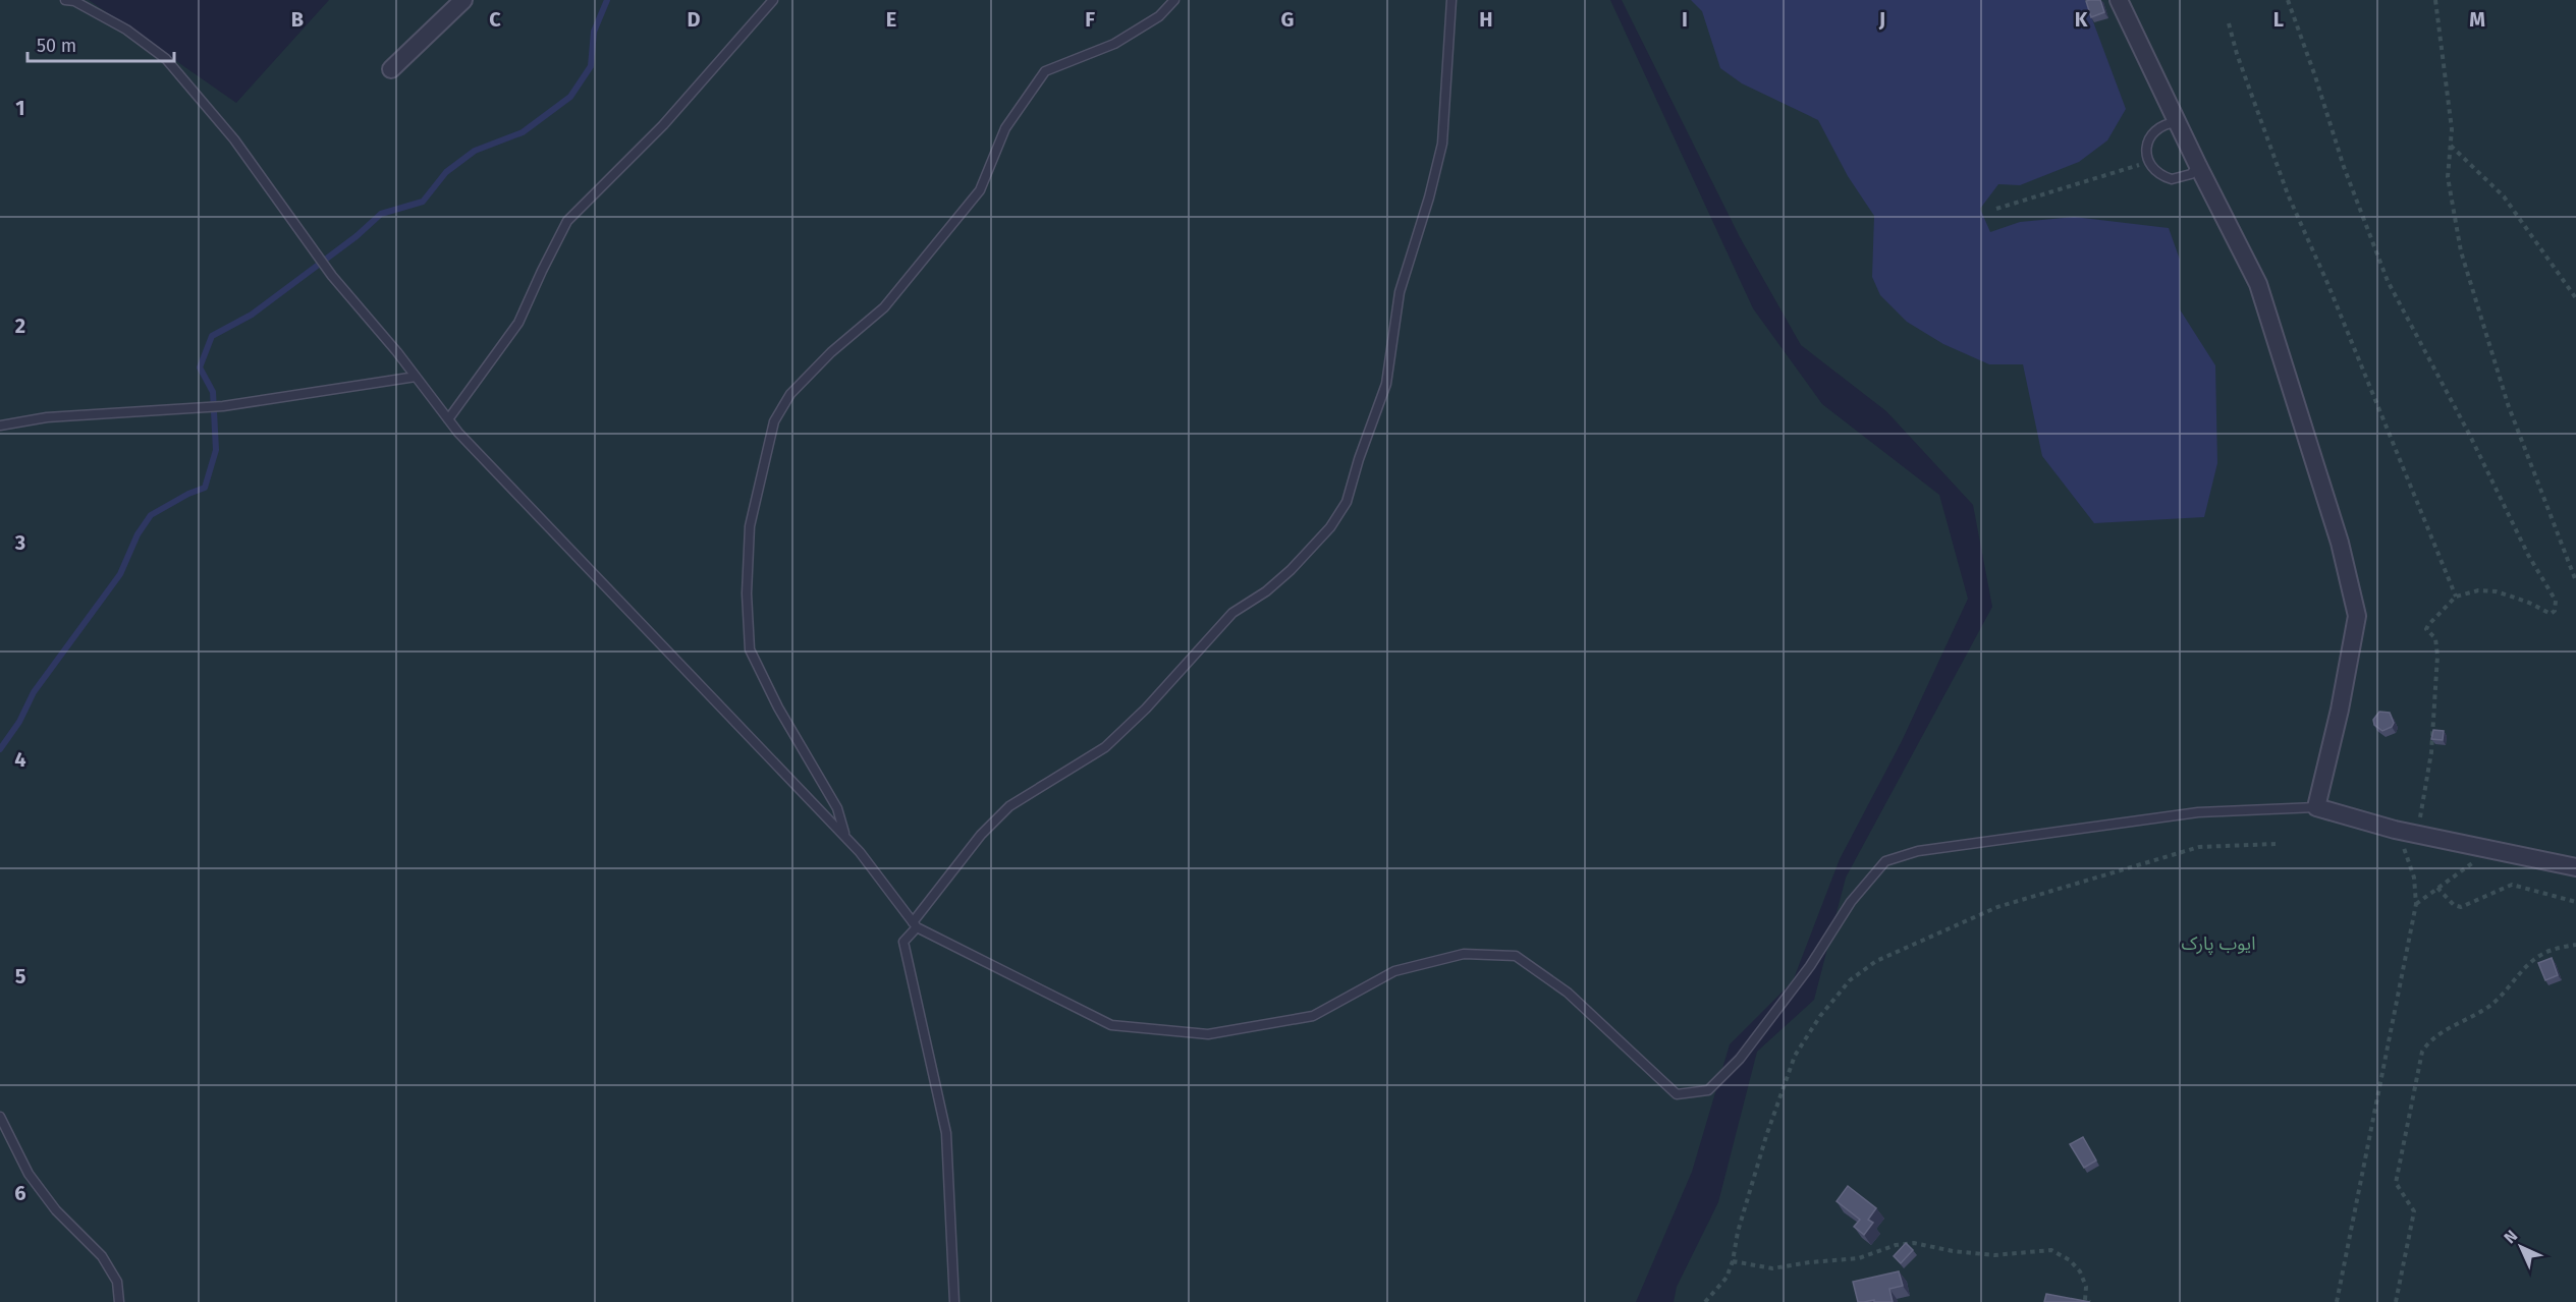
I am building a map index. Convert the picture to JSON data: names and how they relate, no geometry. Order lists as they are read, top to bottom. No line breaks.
{"parks":["ایوب پارک"],"scale_bar":"50 m","north":"top left","grid":{"columns":["B","C","D","E","F","G","H","I","J","K","L","M"],"rows":["1","2","3","4","5","6"]}}
